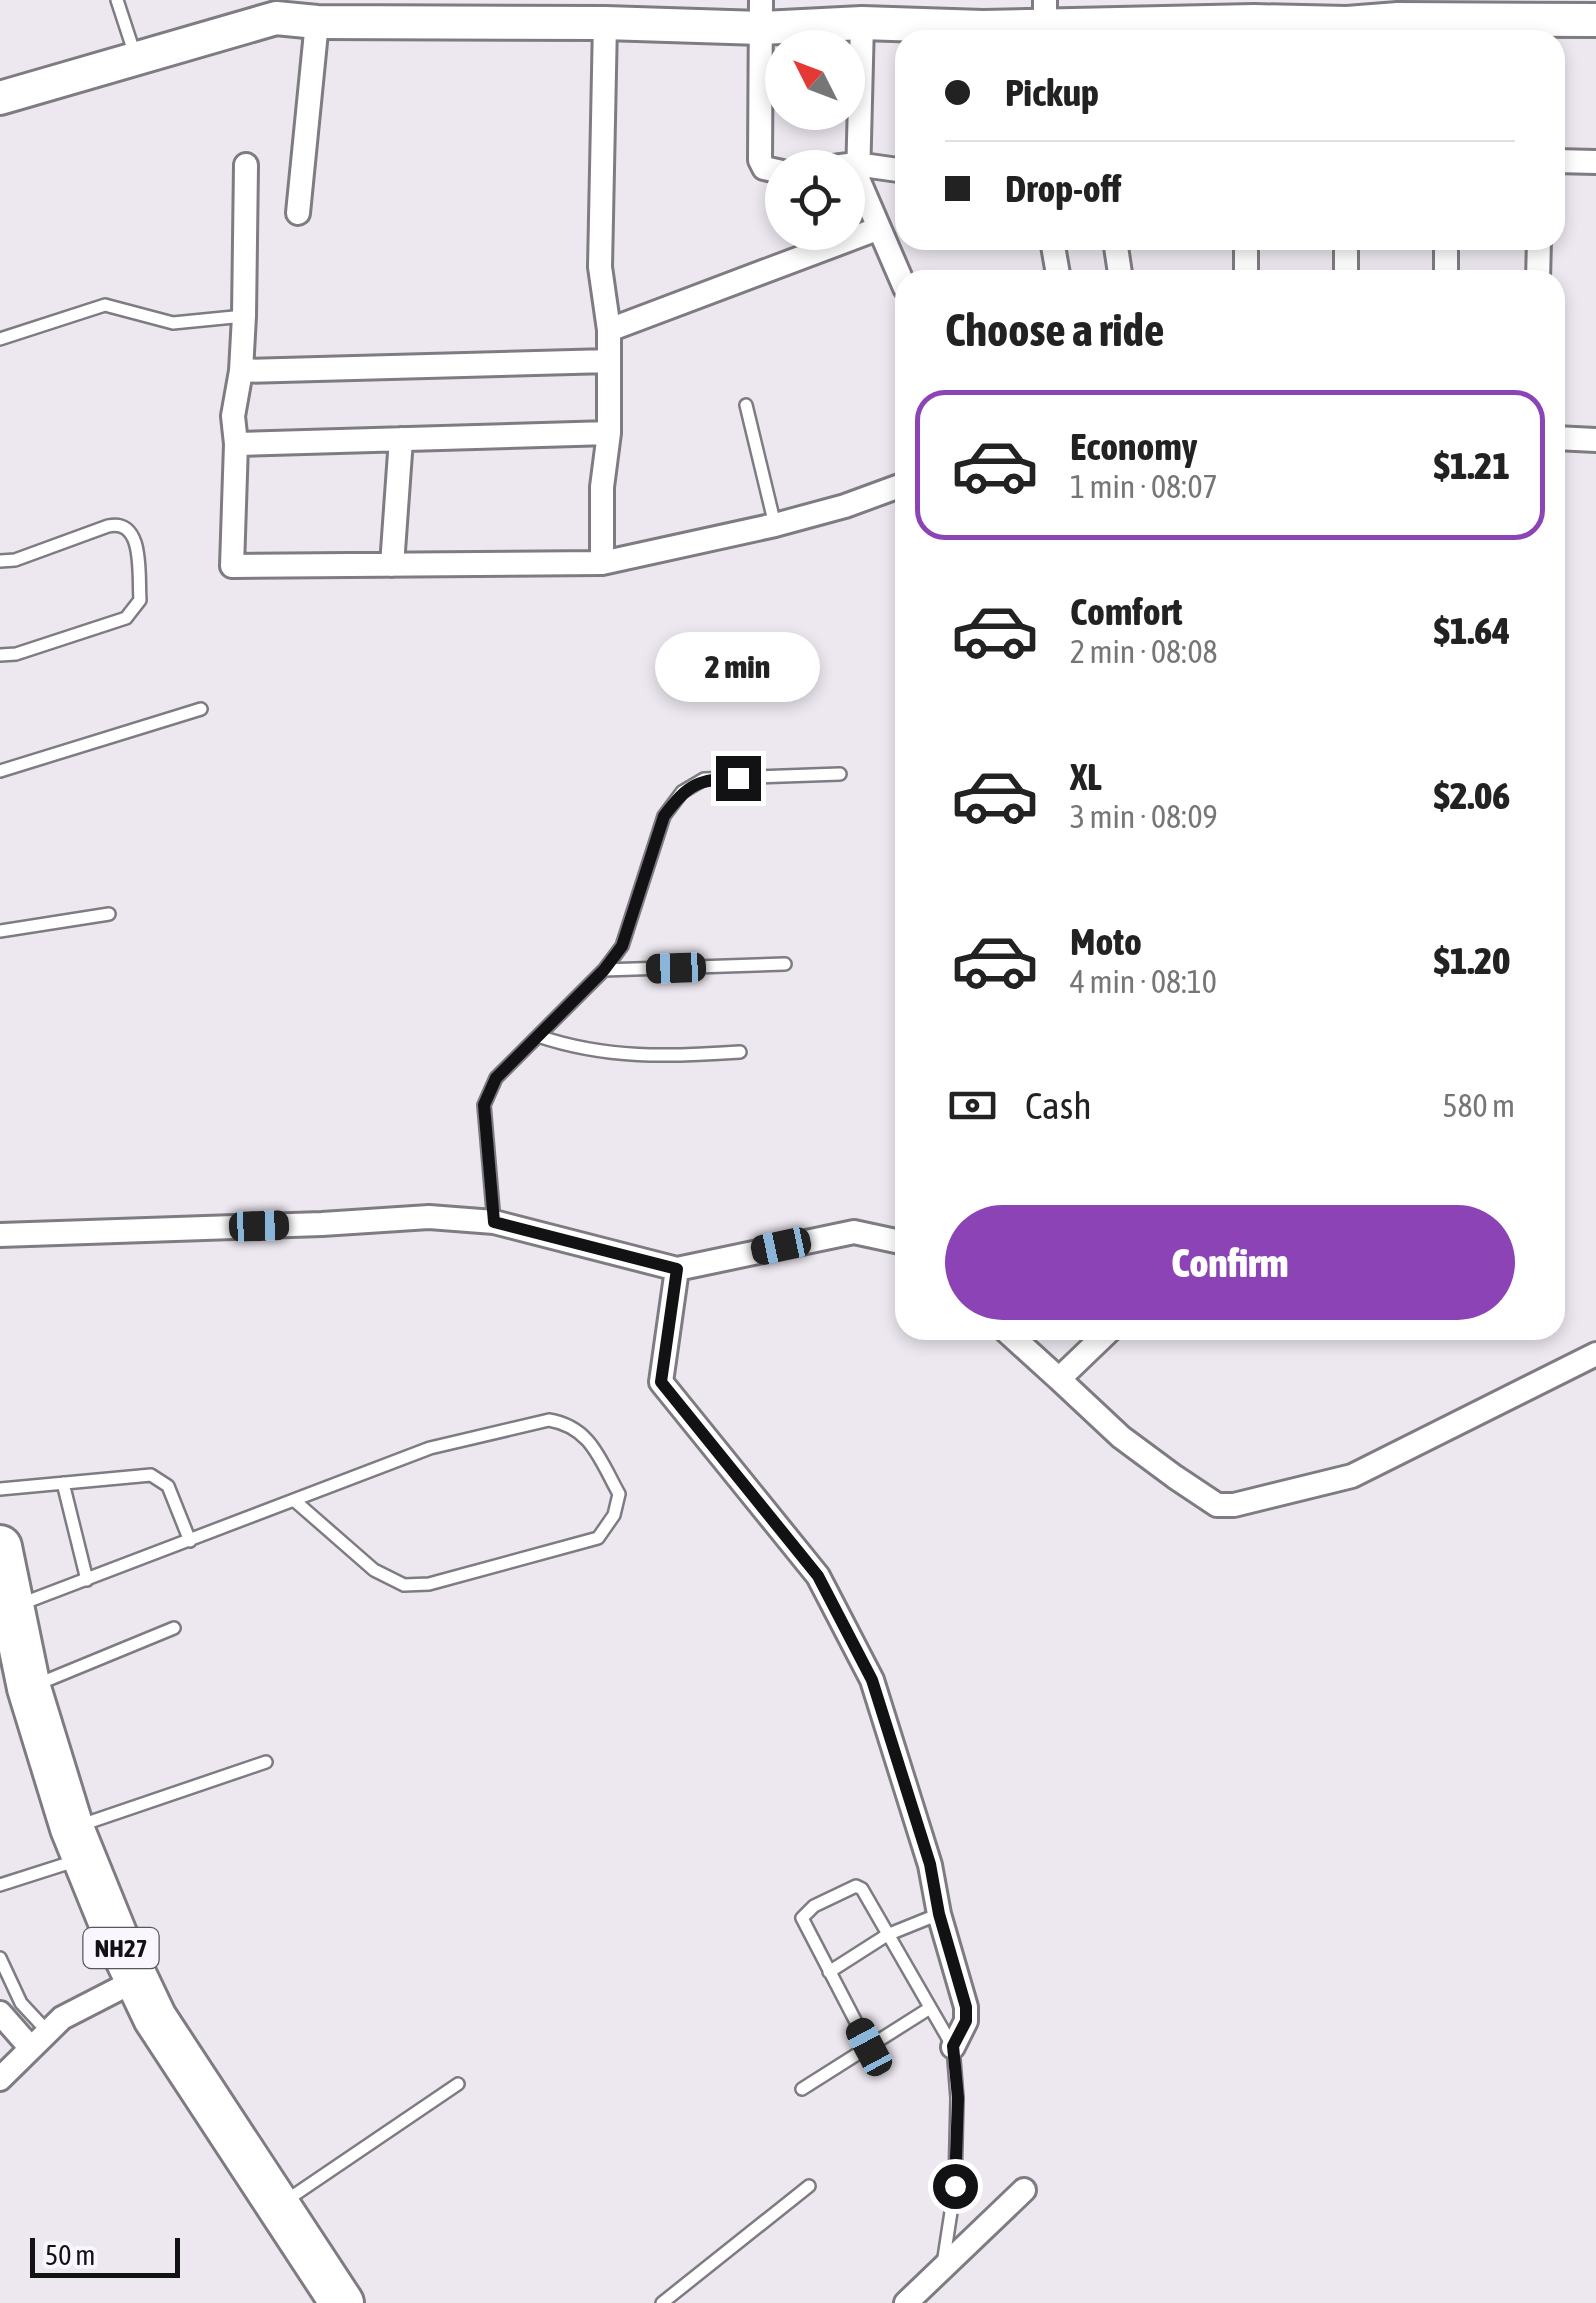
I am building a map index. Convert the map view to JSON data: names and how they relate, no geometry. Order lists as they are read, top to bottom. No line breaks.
{"streets":{"highway":["NH27"]},"scale_bar":"50 m","north":"top left","page":{"banner":["Pickup","Drop-off"],"heading":"Choose a ride","list":[{"name":"Economy","note":"1 min · 08:07","value":"$1.21"},{"name":"Comfort","note":"2 min · 08:08","value":"$1.64"},{"name":"XL","note":"3 min · 08:09","value":"$2.06"},{"name":"Moto","note":"4 min · 08:10","value":"$1.20"}],"bubble":"2 min","pay":["Cash","580 m"],"buttons":"Confirm","scale":"50 m"}}
